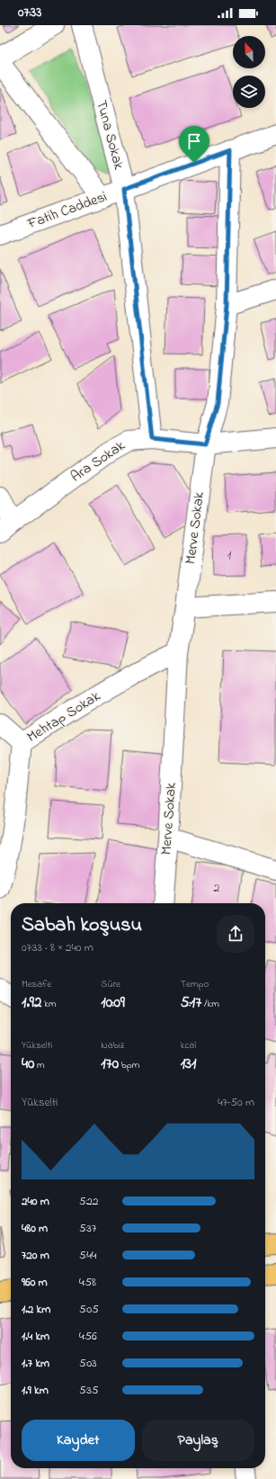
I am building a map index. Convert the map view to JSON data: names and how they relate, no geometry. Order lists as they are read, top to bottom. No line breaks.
{"streets":{"street":["Tuna Sokak","Fatih Caddesi","Ara Sokak","Merve Sokak","Mehtap Sokak"]},"crossings":[["Tuna Sokak","Fatih Caddesi"],["Tuna Sokak","Ara Sokak"],["Fatih Caddesi","Merve Sokak"],["Ara Sokak","Merve Sokak"],["Merve Sokak","Mehtap Sokak"]],"house_numbers":["1","2"],"north":"top left","page":{"status":"07:33","heading":["Sabah koşusu","07:33 · 8 × 240 m"],"stats":[["Mesafe","1.92 km"],["Süre","10:09"],["Tempo","5:17 /km"],["Yükselti","40 m"],["Nabız","170 bpm"],["kcal","131"]],"chart":["Yükselti","47–50 m"],"list":[{"name":"240 m","note":"5:22"},{"name":"480 m","note":"5:37"},{"name":"720 m","note":"5:44"},{"name":"960 m","note":"4:58"},{"name":"1.2 km","note":"5:05"},{"name":"1.4 km","note":"4:56"},{"name":"1.7 km","note":"5:03"},{"name":"1.9 km","note":"5:35"}],"buttons":["Kaydet","Paylaş"]}}
